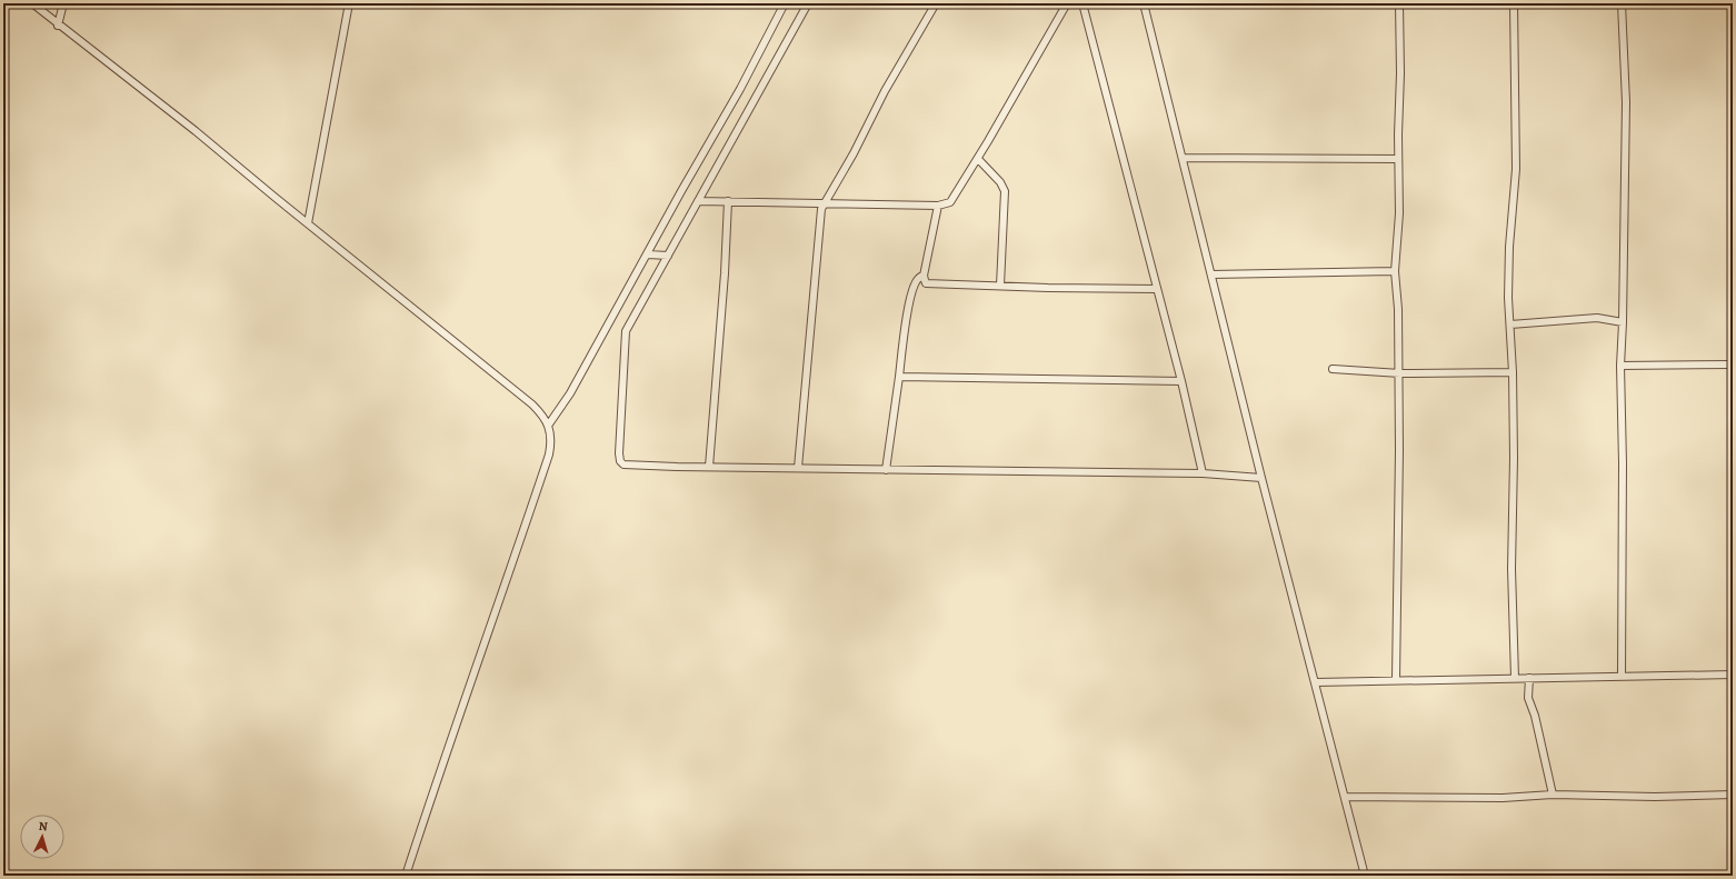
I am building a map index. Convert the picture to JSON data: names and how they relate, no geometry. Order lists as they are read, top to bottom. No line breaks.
{"north":"top"}
